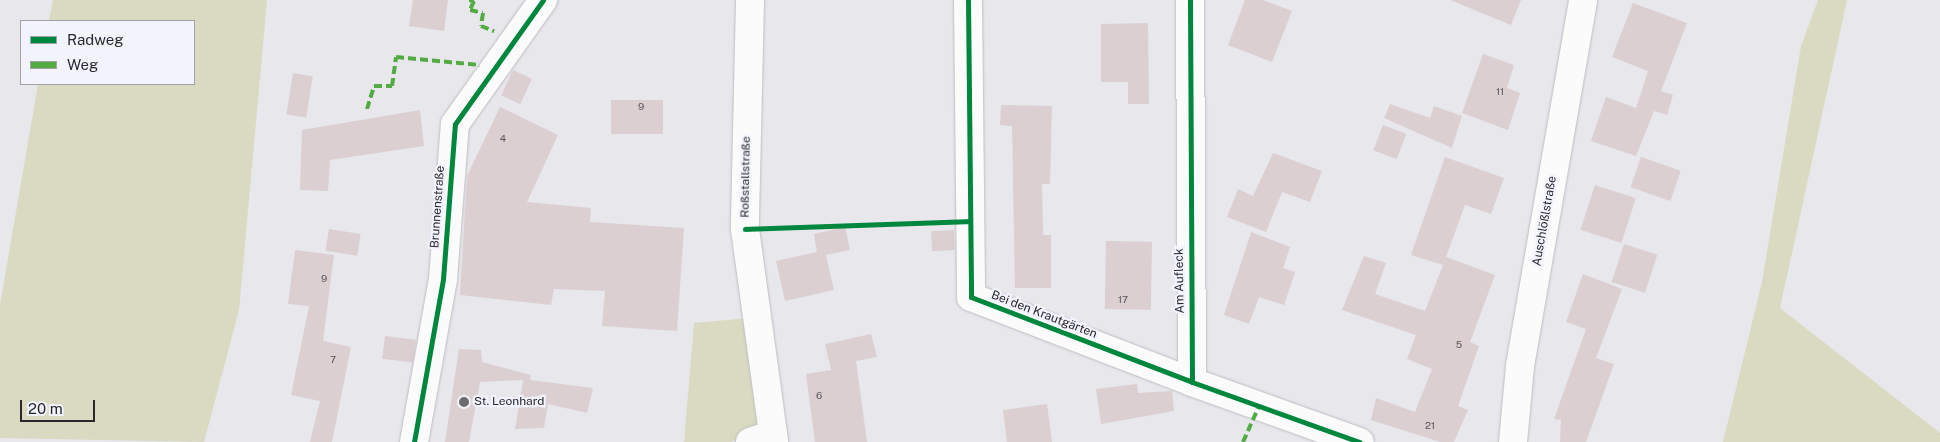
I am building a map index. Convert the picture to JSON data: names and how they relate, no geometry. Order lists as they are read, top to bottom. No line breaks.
{"streets":{"street":["Roßstallstraße","Brunnenstraße","Auschlößlstraße","Am Aufleck","Bei den Krautgärten"]},"crossings":[["Am Aufleck","Bei den Krautgärten"]],"places":["St. Leonhard"],"house_numbers":["11","9","4","9","17","5","7","6","21"],"legend":["Radweg","Weg"],"scale_bar":"20 m"}
